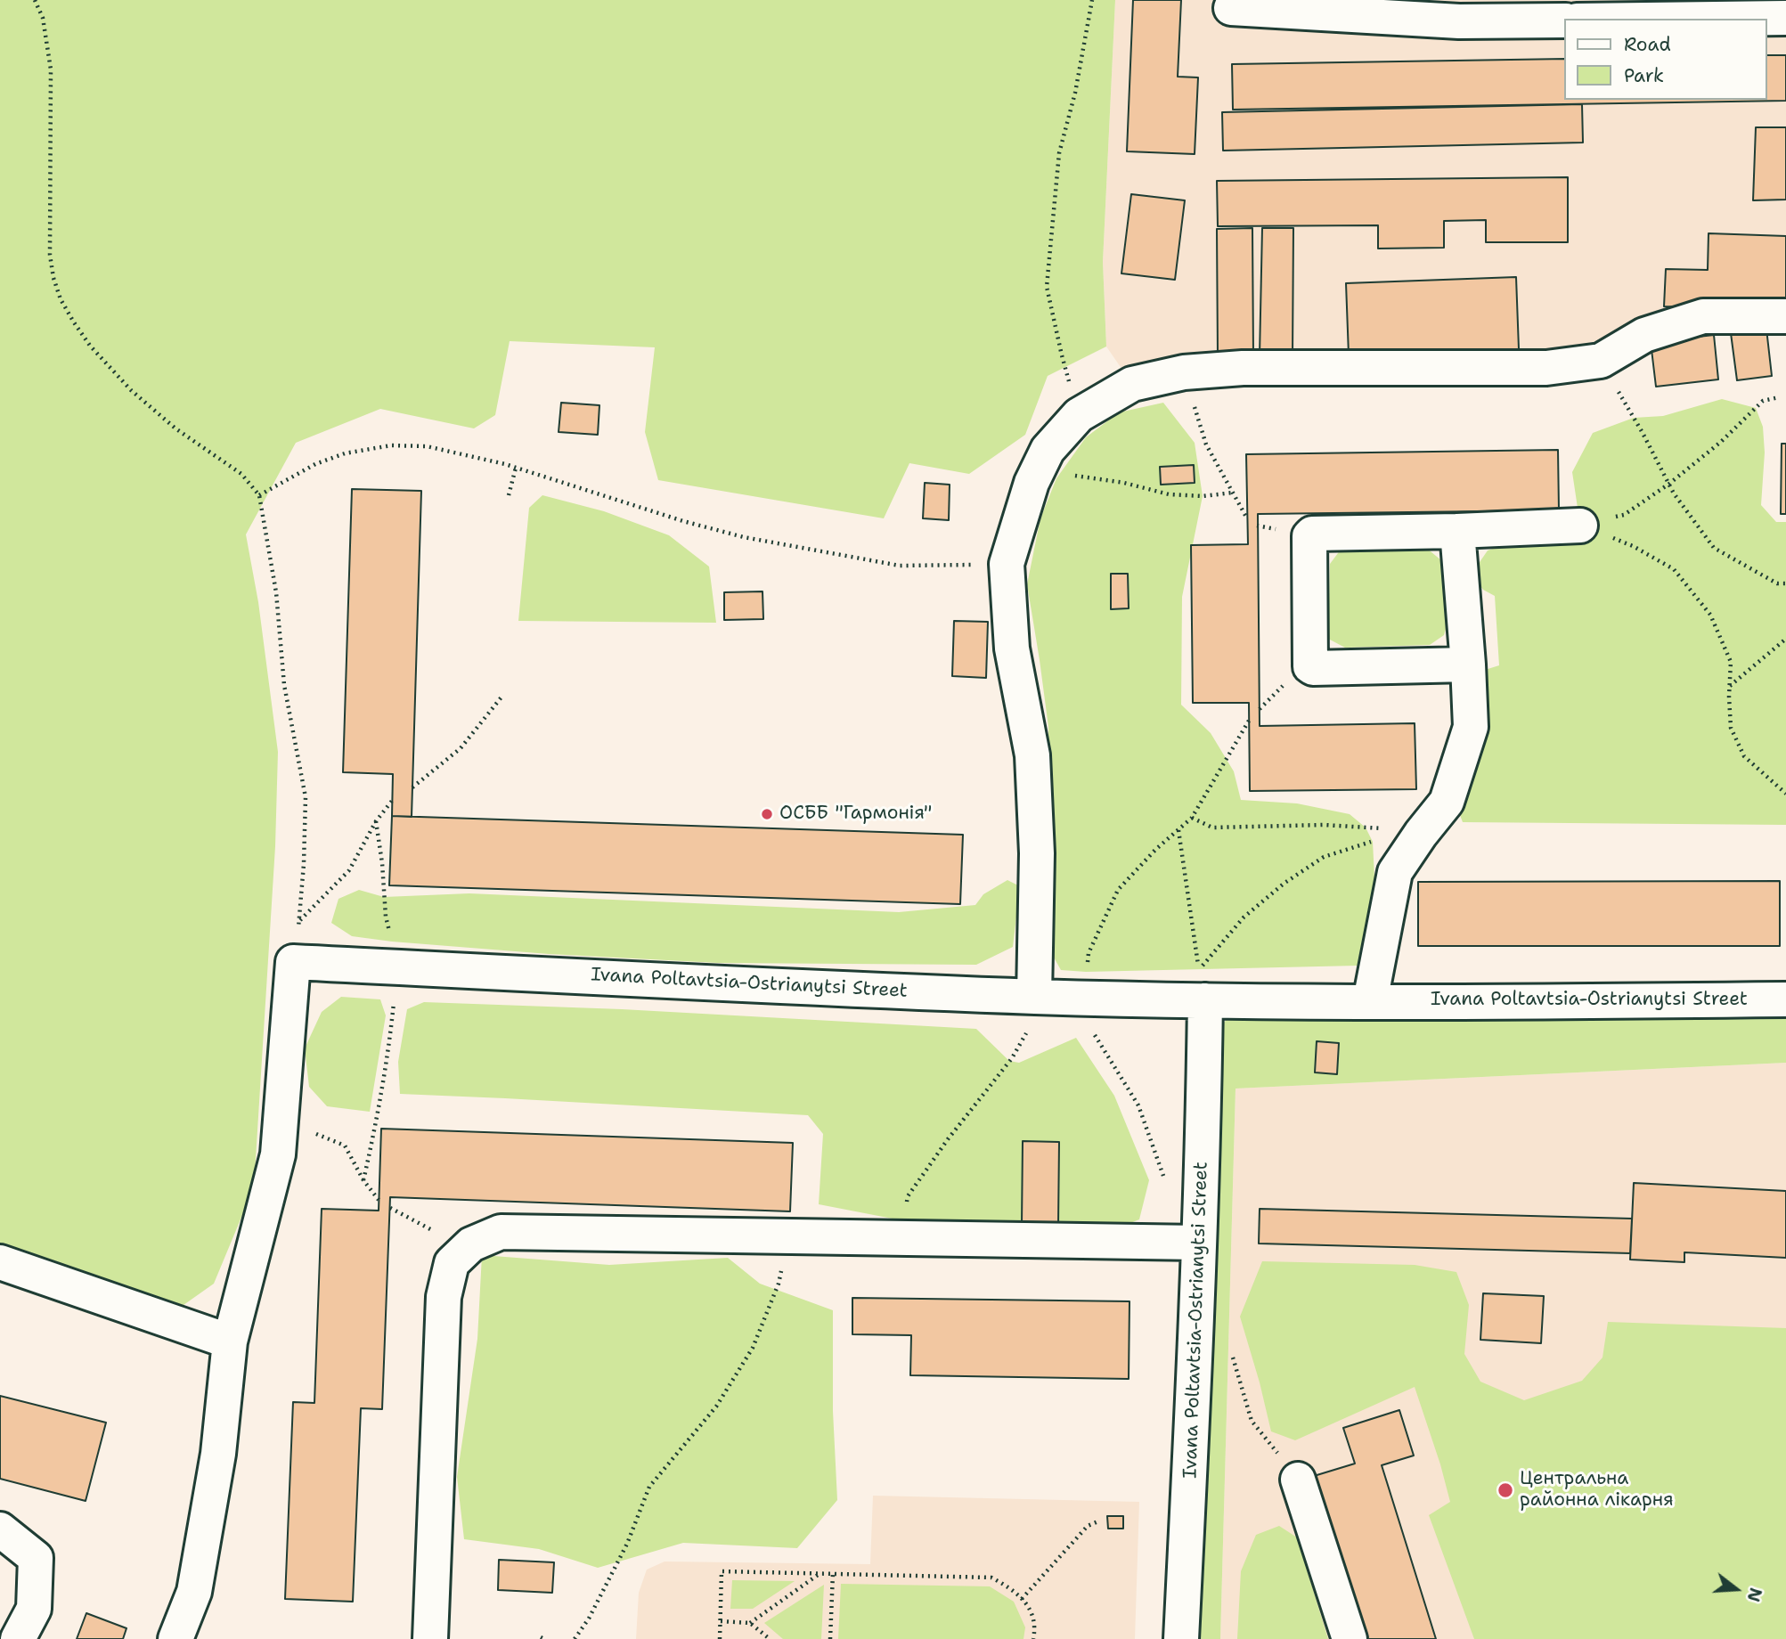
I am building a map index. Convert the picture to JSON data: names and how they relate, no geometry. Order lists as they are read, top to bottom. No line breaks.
{"streets":{"street":["Ivana Poltavtsia-Ostrianytsi Street"]},"places":["ОСББ \"Гармонія\"","Центральна районна лікарня"],"legend":["Road","Park"],"north":"right"}
